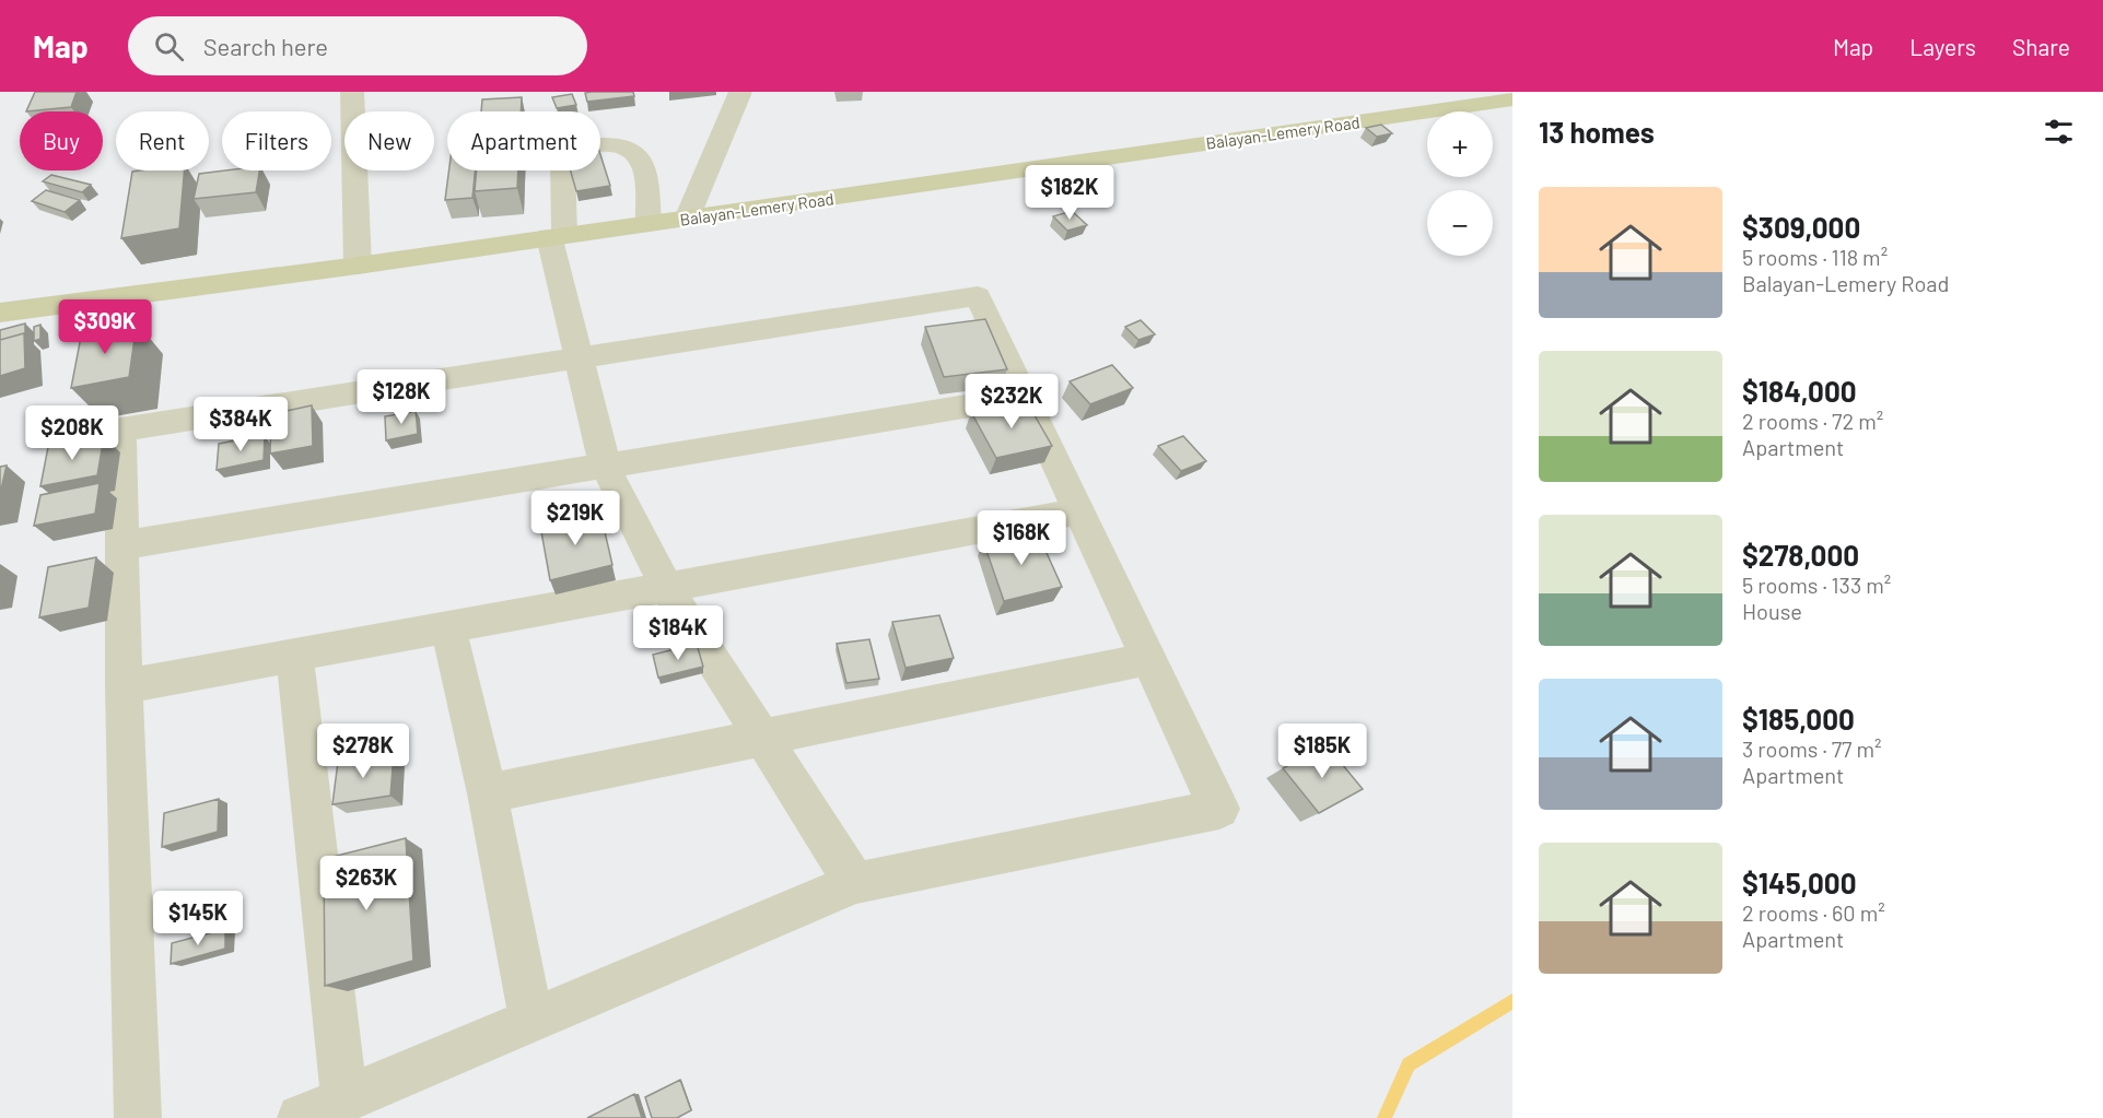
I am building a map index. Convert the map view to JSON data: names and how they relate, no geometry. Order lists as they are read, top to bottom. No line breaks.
{"streets":{"main road":["Balayan-Lemery Road"]},"page":{"header":"Map","search":"Search here","nav":["Map","Layers","Share"],"heading":"13 homes","map_buttons":["+","−"],"chip":["Buy","Rent","Filters","New","Apartment"],"price":["$182K","$309K","$128K","$232K","$384K","$208K","$219K","$168K","$184K","$278K","$185K","$263K","$145K"],"list":[{"name":"$309,000","note":"5 rooms · 118 m² · Balayan-Lemery Road"},{"name":"$184,000","note":"2 rooms · 72 m² · Apartment"},{"name":"$278,000","note":"5 rooms · 133 m² · House"},{"name":"$185,000","note":"3 rooms · 77 m² · Apartment"},{"name":"$145,000","note":"2 rooms · 60 m² · Apartment"}]}}
